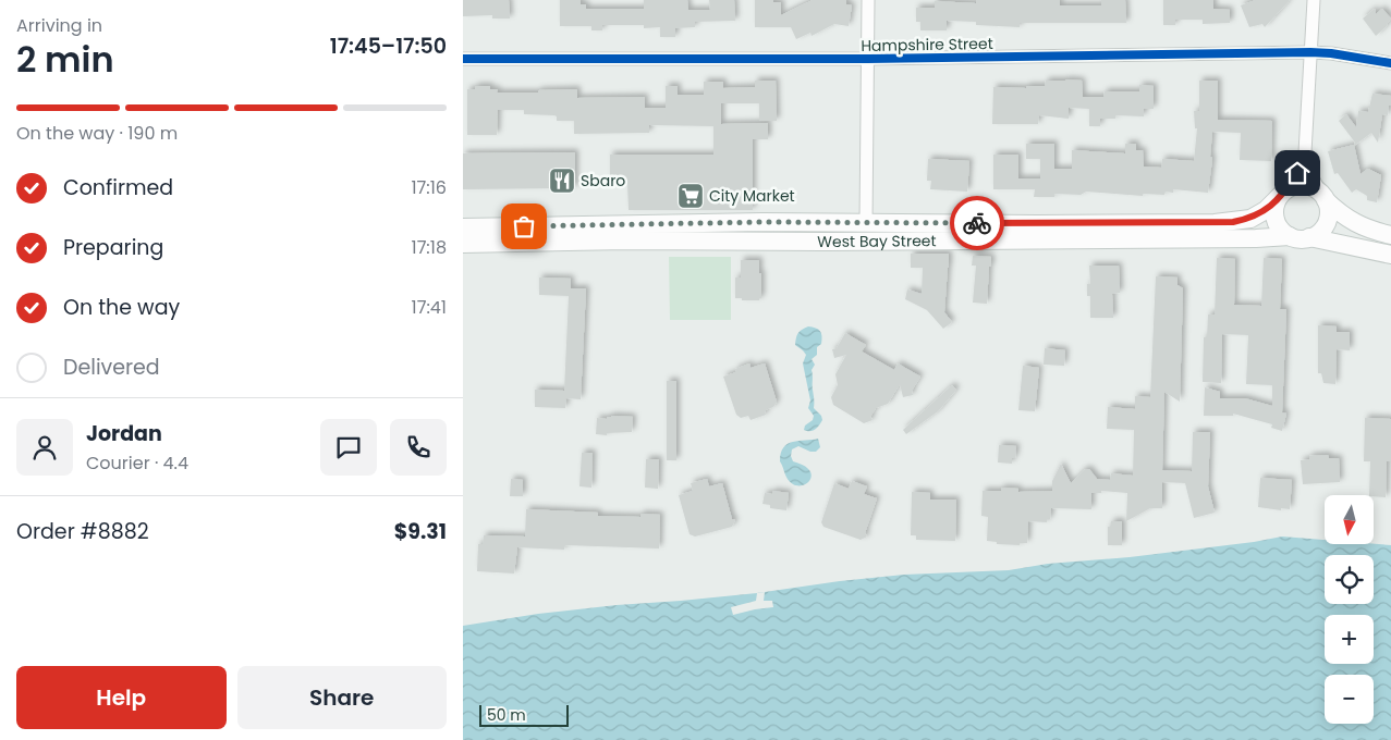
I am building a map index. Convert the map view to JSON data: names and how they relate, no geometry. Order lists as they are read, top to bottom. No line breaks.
{"streets":{"main road":["West Bay Street"],"street":["Hampshire Street"]},"places":{"restaurant":["Sbaro"],"supermarket":["City Market"]},"scale_bar":"50 m","north":"bottom","page":{"heading":["2 min","Arriving in","17:45–17:50"],"panel":["Jordan","Courier · 4.4","Order #8882","$9.31"],"bar":"On the way · 190 m","list":[["Confirmed","17:16"],["Preparing","17:18"],["On the way","17:41"],"Delivered"],"map_buttons":["+","−"],"buttons":["Help","Share"],"scale":"50 m"}}
